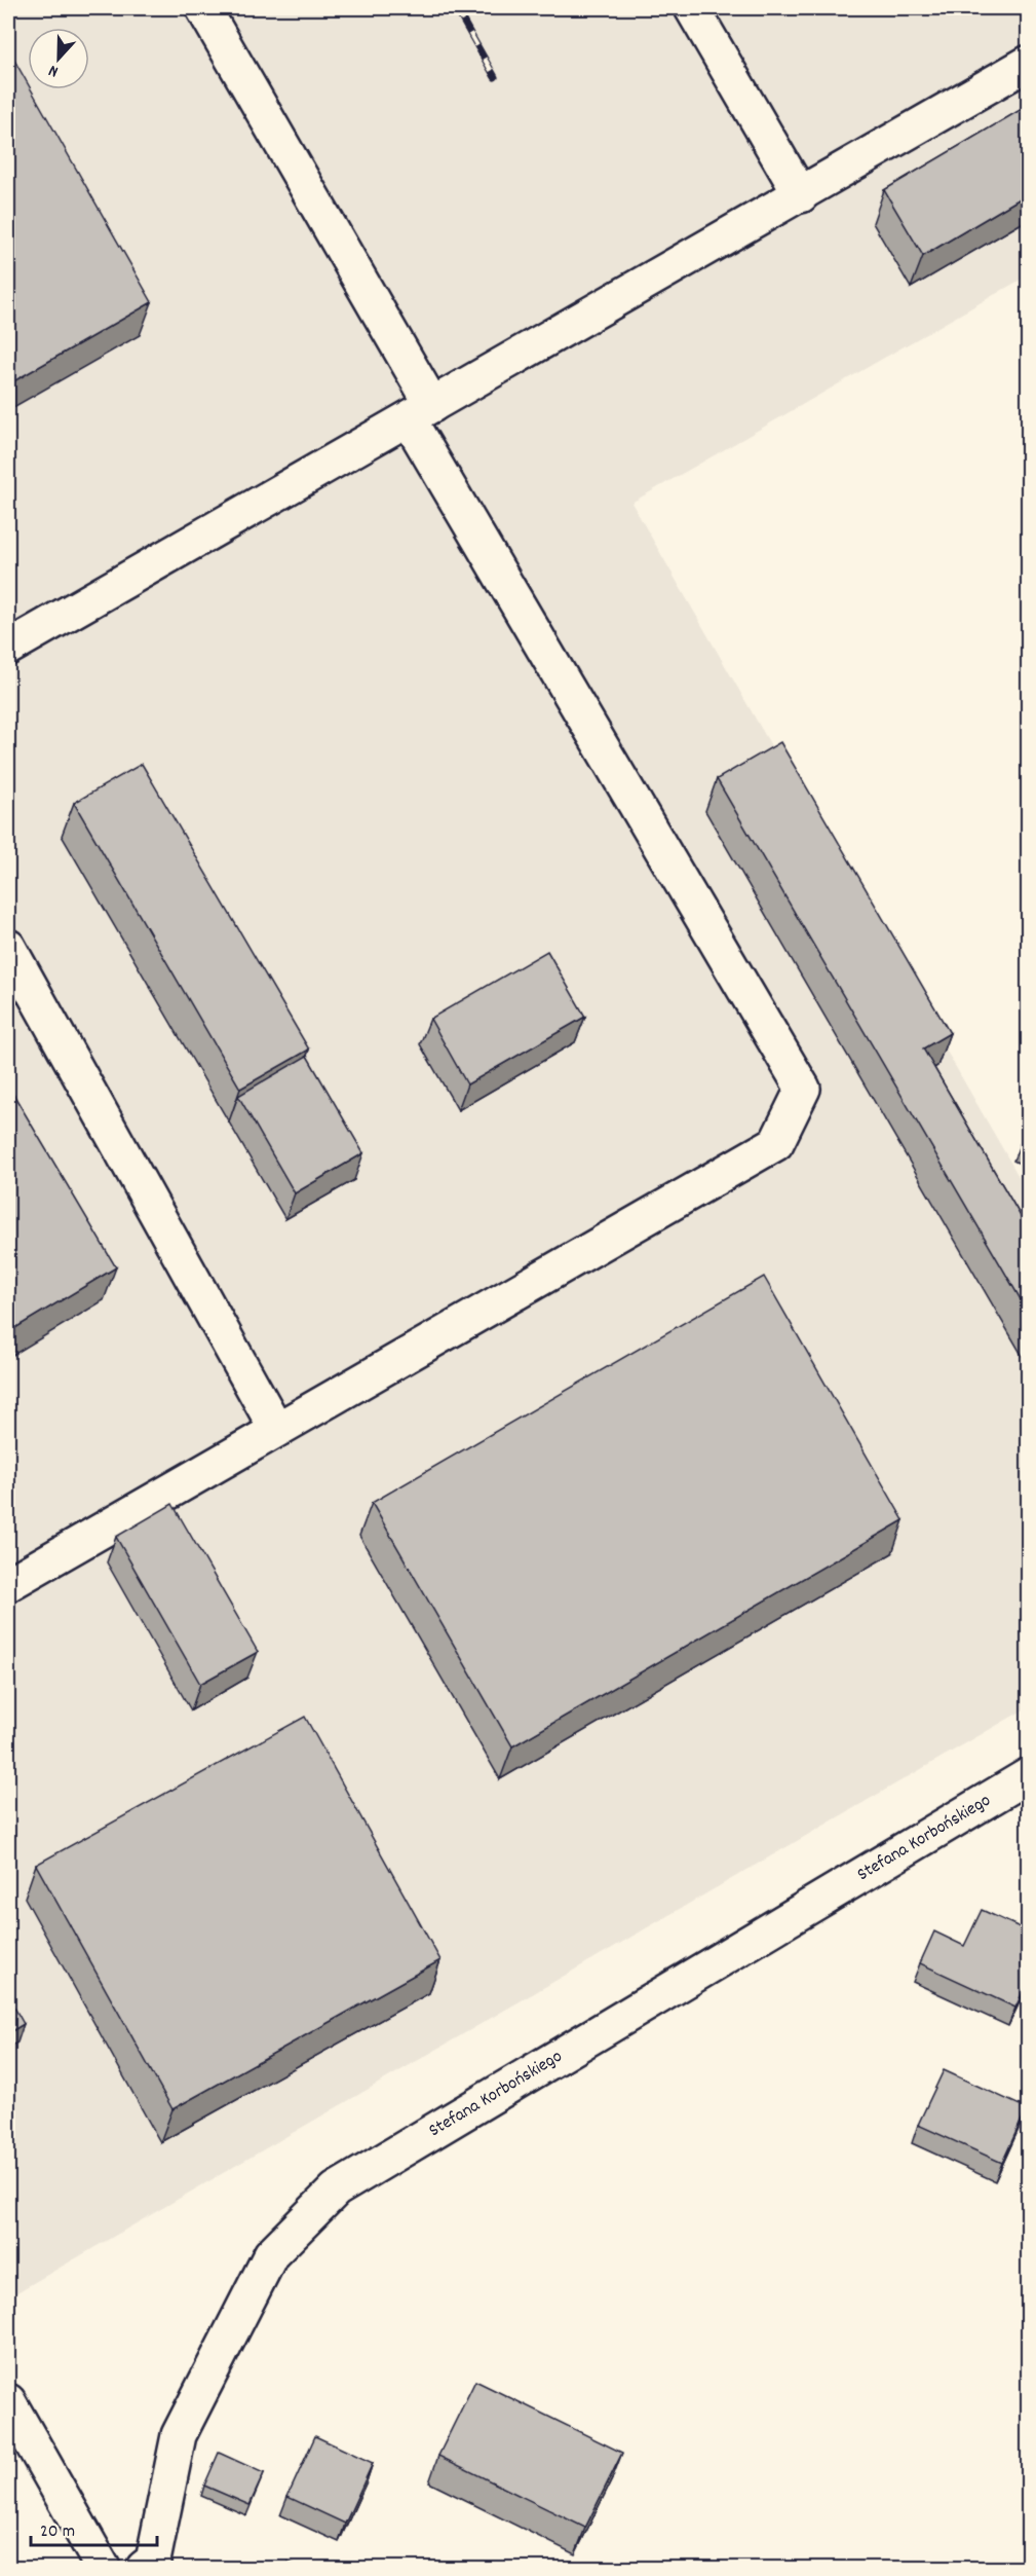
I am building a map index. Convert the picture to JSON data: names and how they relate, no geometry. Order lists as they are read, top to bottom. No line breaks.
{"streets":{"street":["Stefana Korbońskiego"]},"scale_bar":"20 m","north":"bottom"}
